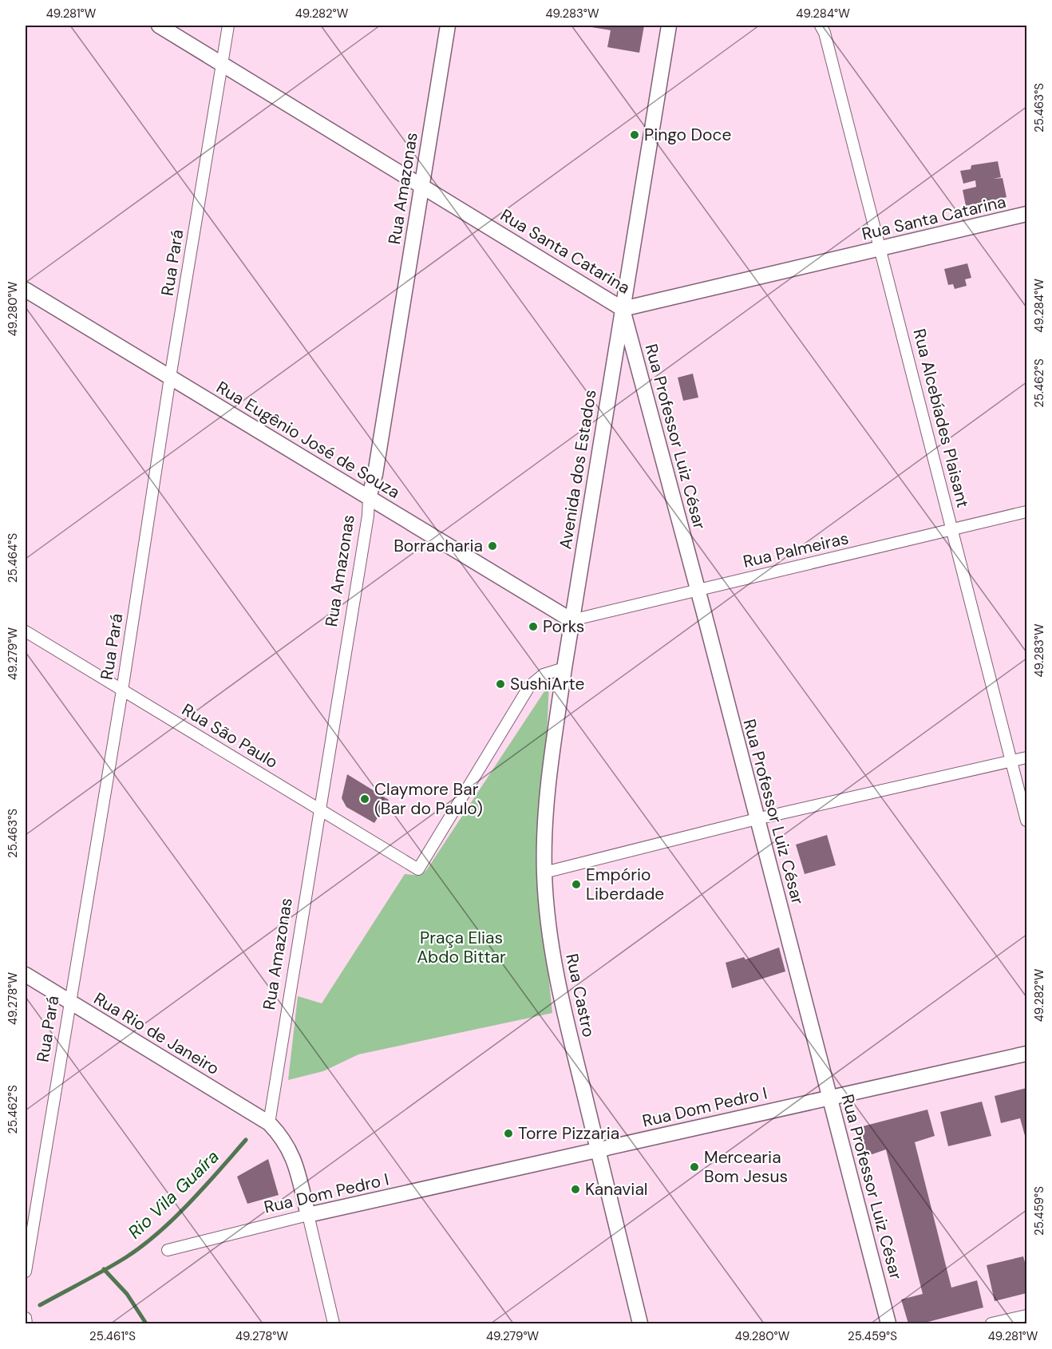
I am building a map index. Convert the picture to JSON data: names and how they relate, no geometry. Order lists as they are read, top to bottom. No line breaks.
{"streets":{"street":["Rua Amazonas","Rua Santa Catarina","Rua Pará","Rua Alcebíades Plaisant","Rua Professor Luiz César","Rua Eugênio José de Souza","Avenida dos Estados","Rua Palmeiras","Rua São Paulo","Rua Castro","Rua Rio de Janeiro","Rua Dom Pedro I"]},"crossings":[["Rua Amazonas","Rua Santa Catarina"],["Rua Amazonas","Rua Eugênio José de Souza"],["Rua Amazonas","Rua São Paulo"],["Rua Amazonas","Rua Rio de Janeiro"],["Rua Santa Catarina","Rua Pará"],["Rua Santa Catarina","Rua Alcebíades Plaisant"],["Rua Santa Catarina","Rua Professor Luiz César"],["Rua Santa Catarina","Avenida dos Estados"],["Rua Pará","Rua Eugênio José de Souza"],["Rua Pará","Rua São Paulo"],["Rua Pará","Rua Rio de Janeiro"],["Rua Alcebíades Plaisant","Rua Palmeiras"],["Rua Professor Luiz César","Avenida dos Estados"],["Rua Professor Luiz César","Rua Palmeiras"],["Rua Professor Luiz César","Rua Dom Pedro I"],["Rua Eugênio José de Souza","Avenida dos Estados"],["Rua Eugênio José de Souza","Rua Palmeiras"],["Avenida dos Estados","Rua Palmeiras"],["Avenida dos Estados","Rua São Paulo"],["Avenida dos Estados","Rua Castro"],["Rua São Paulo","Rua Castro"],["Rua Castro","Rua Dom Pedro I"],["Rua Rio de Janeiro","Rua Dom Pedro I"]],"water":["Rio Vila Guaíra"],"parks":["Praça Elias Abdo Bittar"],"places":["Pingo Doce","Borracharia","Porks","SushiArte","Claymore Bar (Bar do Paulo)","Empório Liberdade","Torre Pizzaria","Mercearia Bom Jesus","Kanavial"],"coordinates":["49.281°W","49.282°W","49.283°W","49.284°W","25.463°S","49.280°W","25.462°S","25.464°S","49.279°W","49.278°W","25.459°S","25.461°S"]}
